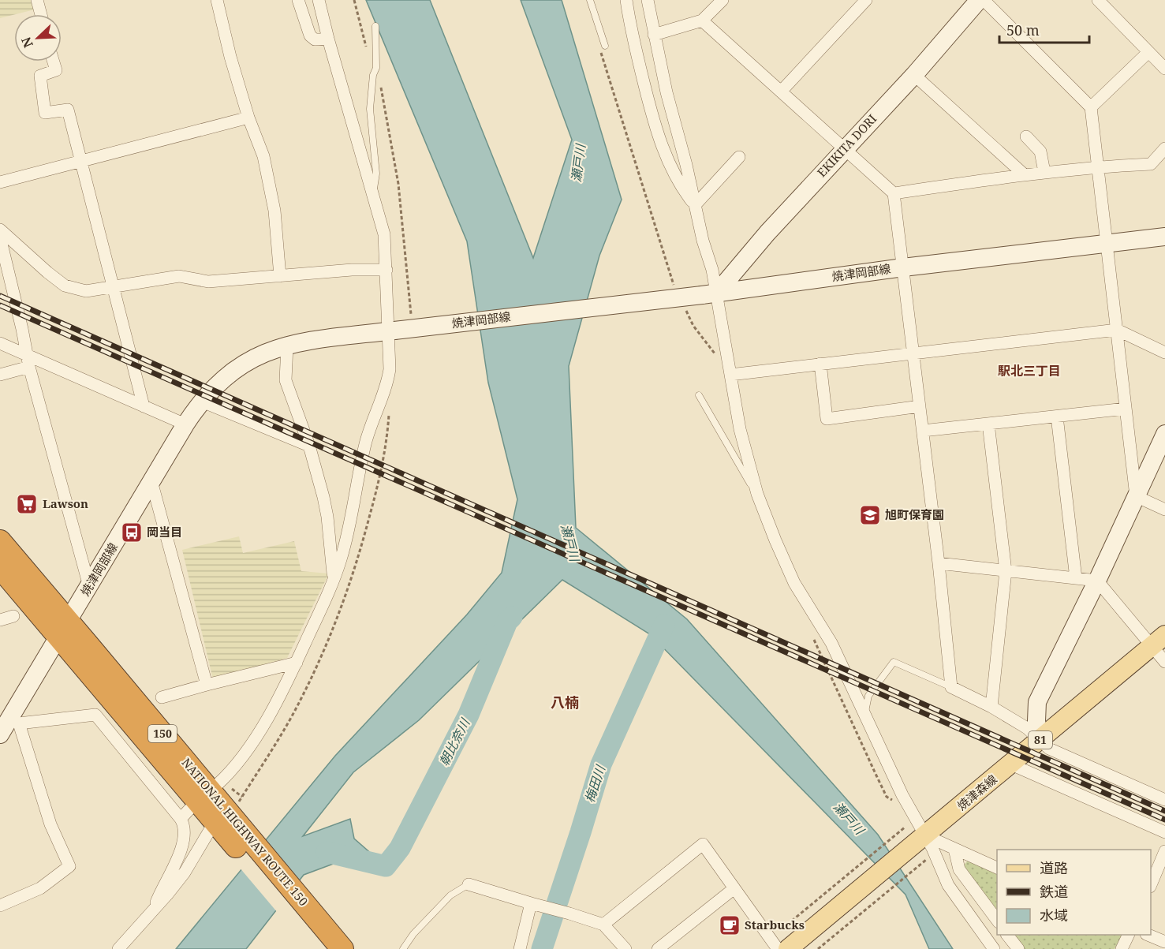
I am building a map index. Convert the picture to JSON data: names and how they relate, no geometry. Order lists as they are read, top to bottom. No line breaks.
{"streets":{"highway":["150","NATIONAL HIGHWAY ROUTE 150"],"main road":["EKIKITA DORI","焼津岡部線","81","焼津森線"]},"crossings":[["EKIKITA DORI","焼津岡部線"],["焼津岡部線","NATIONAL HIGHWAY ROUTE 150"]],"districts":["駅北三丁目","八楠"],"water":["瀬戸川","朝比奈川","梅田川"],"places":{"supermarket":["Lawson"],"school or university":["旭町保育園"],"bus stop":["岡当目"],"cafe":["Starbucks"]},"legend":["道路","鉄道","水域"],"scale_bar":"50 m","north":"bottom left"}
